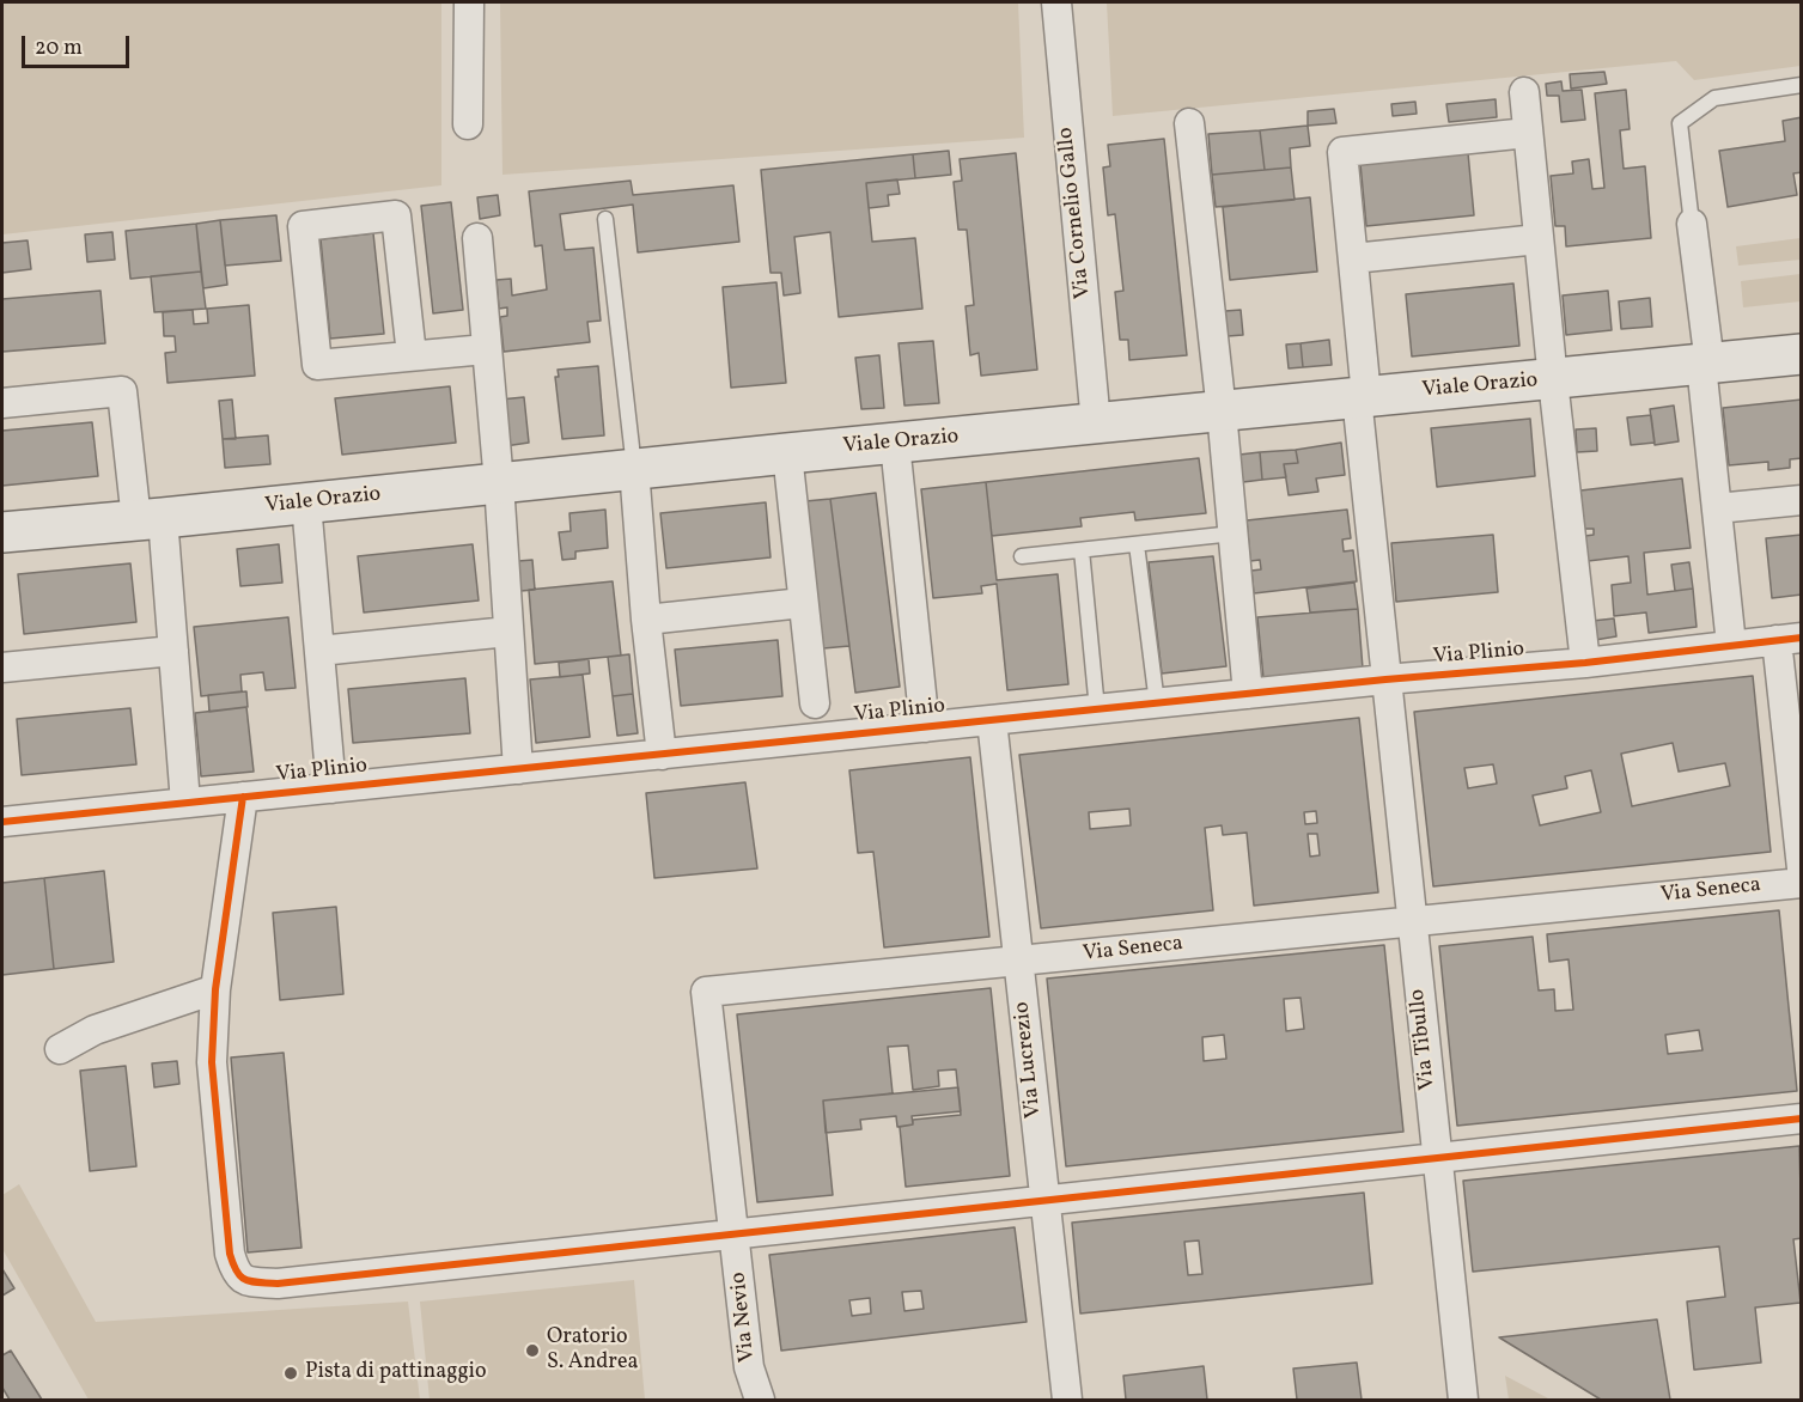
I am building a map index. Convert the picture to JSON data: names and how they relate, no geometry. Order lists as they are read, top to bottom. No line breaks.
{"streets":{"street":["Via Cornelio Gallo","Viale Orazio","Via Plinio","Via Seneca","Via Tibullo","Via Lucrezio","Via Nevio"]},"crossings":[["Via Cornelio Gallo","Viale Orazio"],["Viale Orazio","Via Tibullo"],["Via Plinio","Via Tibullo"],["Via Plinio","Via Lucrezio"],["Via Seneca","Via Tibullo"],["Via Seneca","Via Lucrezio"],["Via Seneca","Via Nevio"]],"places":["Oratorio S. Andrea","Pista di pattinaggio"],"scale_bar":"20 m"}
